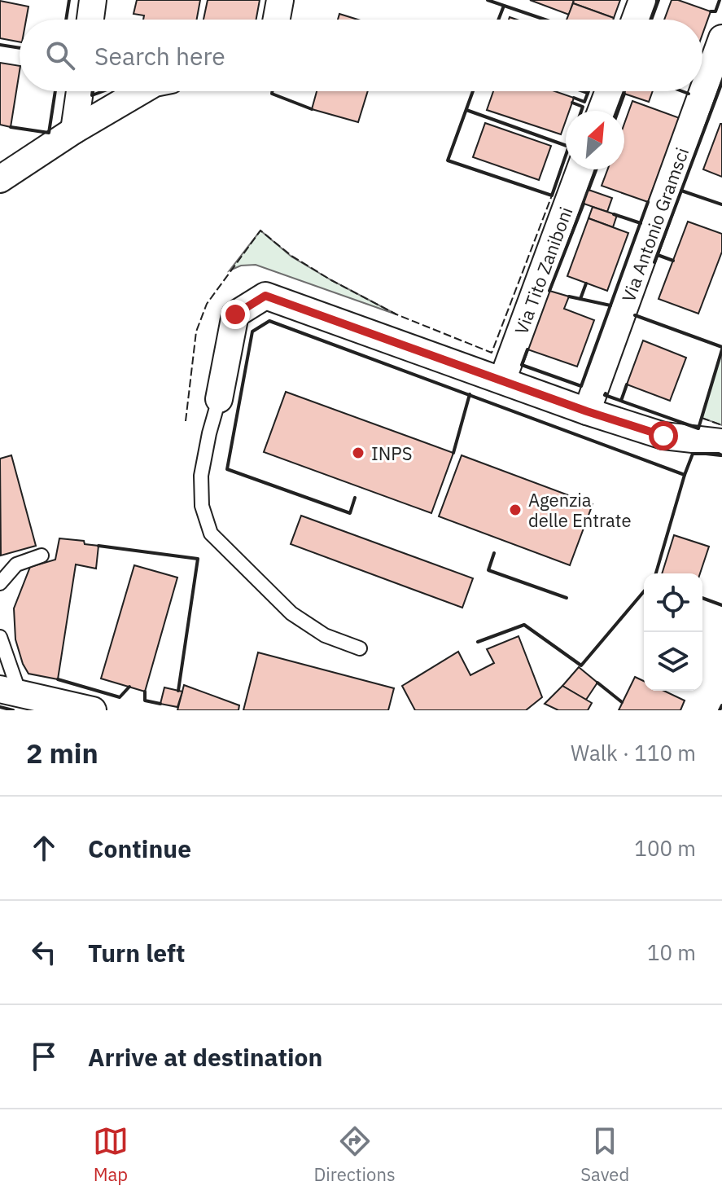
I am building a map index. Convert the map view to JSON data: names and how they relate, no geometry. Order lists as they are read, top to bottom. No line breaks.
{"streets":{"street":["Via Antonio Gramsci","Via Tito Zaniboni"]},"places":["INPS","Agenzia delle Entrate"],"north":"top right","page":{"search":"Search here","heading":["2 min","Walk · 110 m"],"list":[["Continue","100 m"],["Turn left","10 m"],"Arrive at destination"],"nav":["Map","Directions","Saved"]}}
